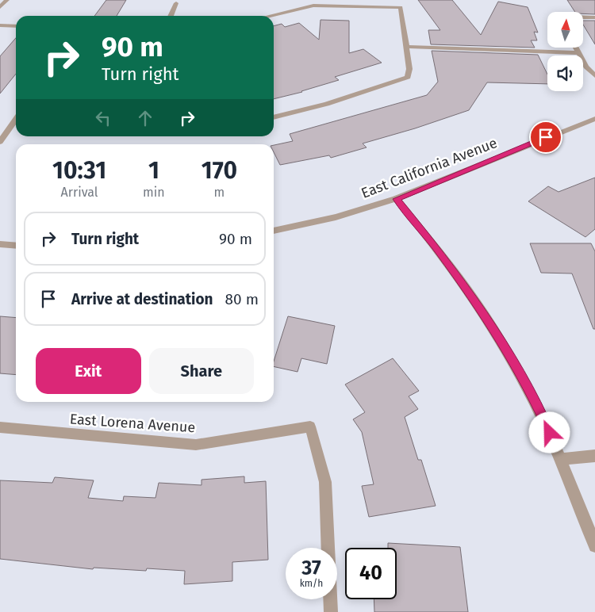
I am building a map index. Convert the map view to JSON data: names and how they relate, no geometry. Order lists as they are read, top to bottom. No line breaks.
{"streets":{"street":["East California Avenue","East Lorena Avenue"]},"north":"top","page":{"turn":["90 m","Turn right"],"eta":["10:31","Arrival","1","min","170","m"],"list":[{"name":"Turn right","value":"90 m"},{"name":"Arrive at destination","value":"80 m"}],"buttons":["Exit","Share"],"speed":"37 km/h","limit":"40"}}
